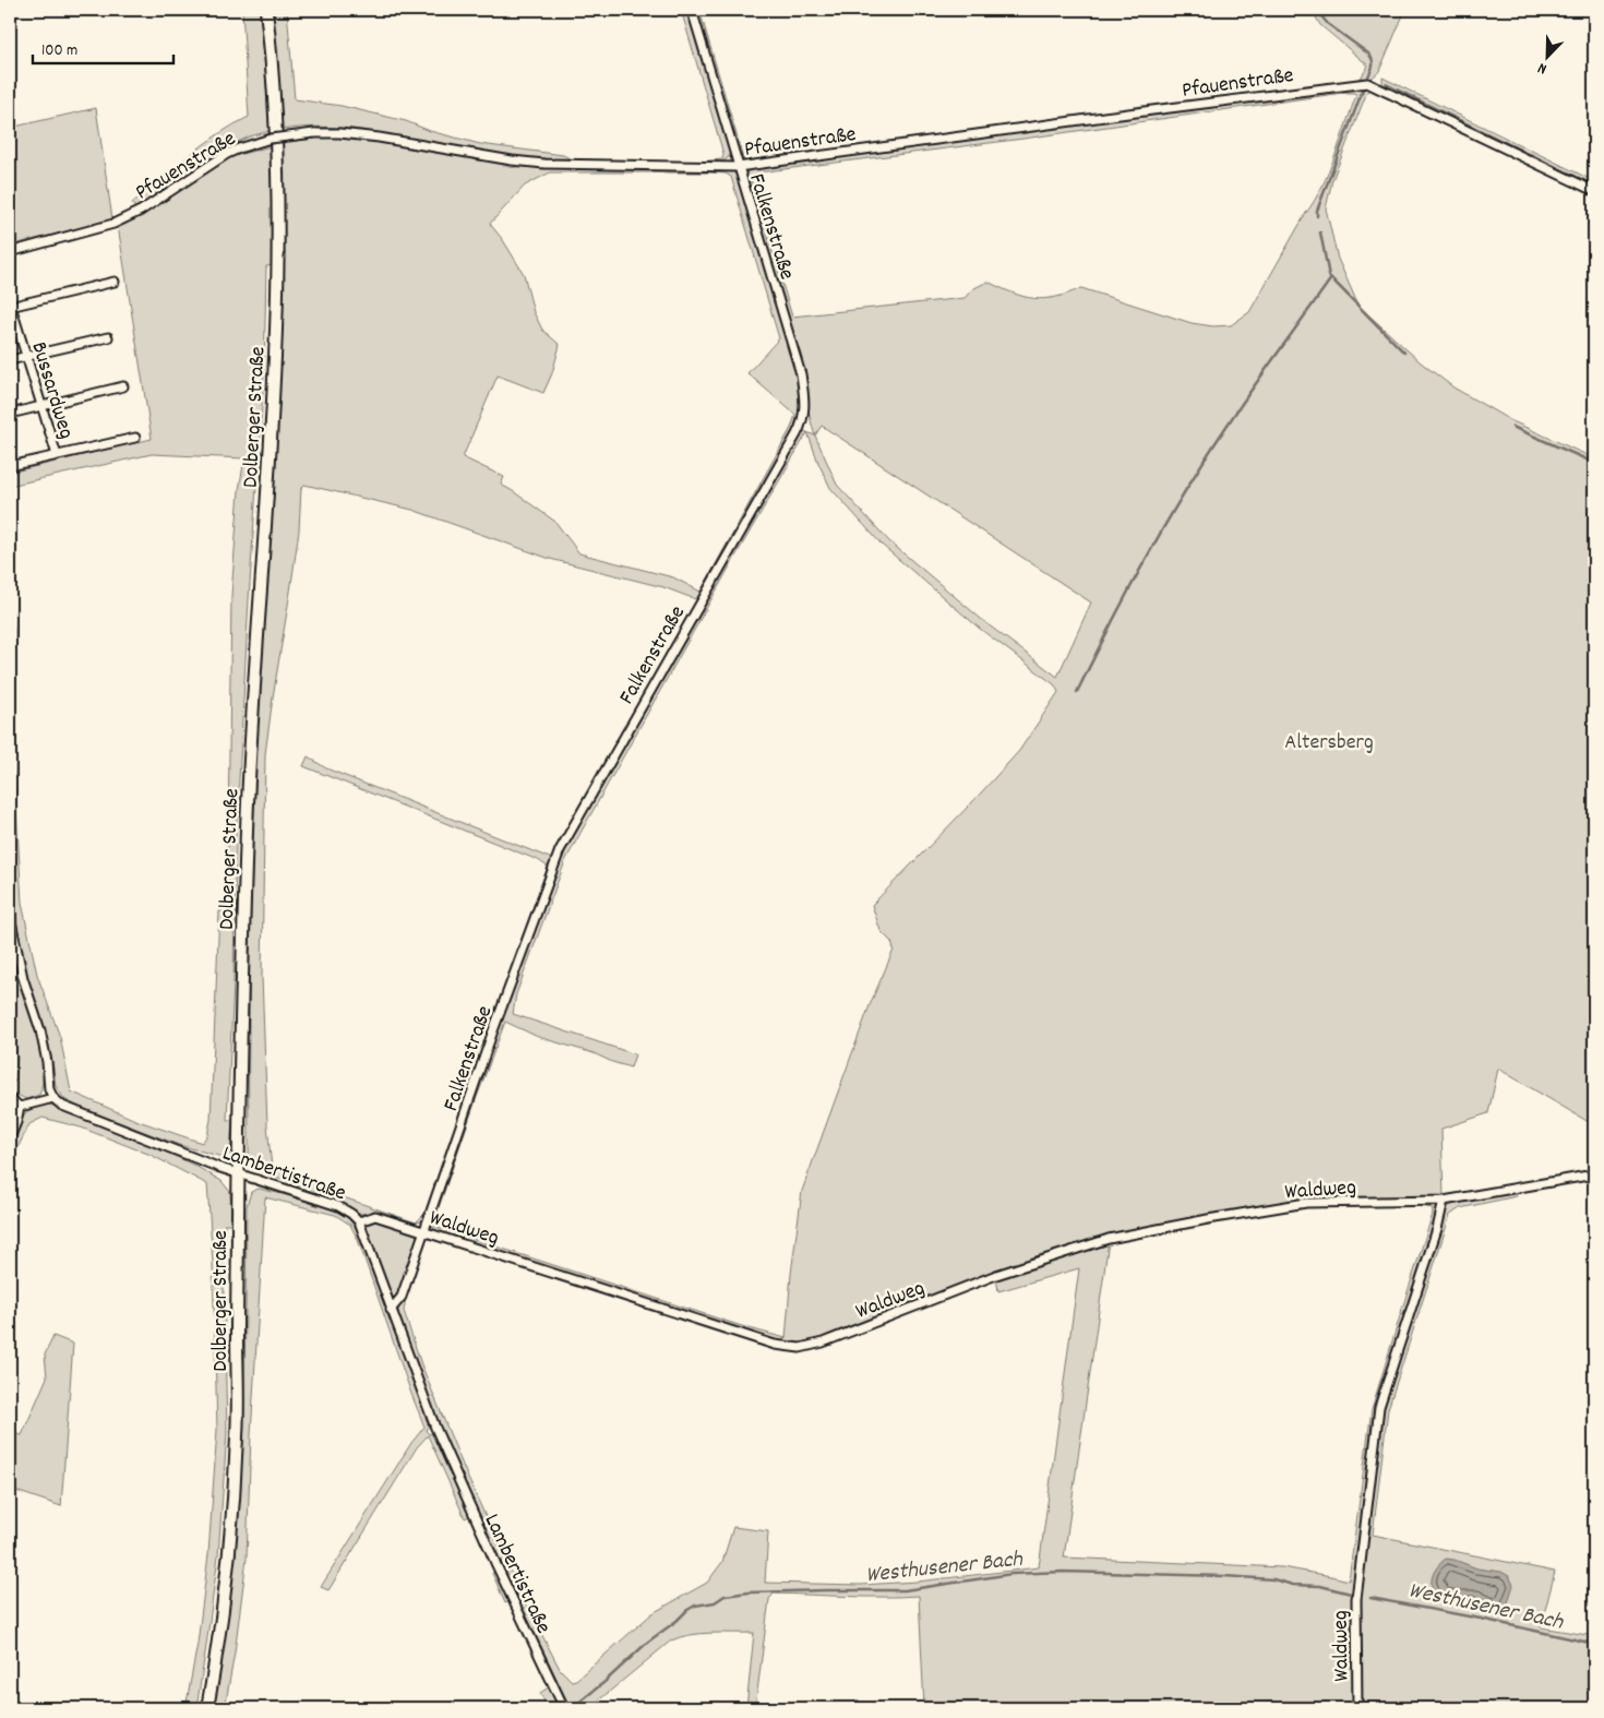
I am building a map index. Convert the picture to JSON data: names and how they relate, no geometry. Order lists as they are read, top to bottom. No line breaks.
{"streets":{"main road":["Dolberger Straße"],"street":["Pfauenstraße","Falkenstraße","Bussardweg","Lambertistraße","Waldweg"]},"crossings":[["Pfauenstraße","Falkenstraße"],["Falkenstraße","Lambertistraße"],["Falkenstraße","Waldweg"],["Dolberger Straße","Lambertistraße"],["Lambertistraße","Waldweg"]],"water":["Westhusener Bach"],"parks":["Altersberg"],"scale_bar":"100 m","north":"bottom left"}
